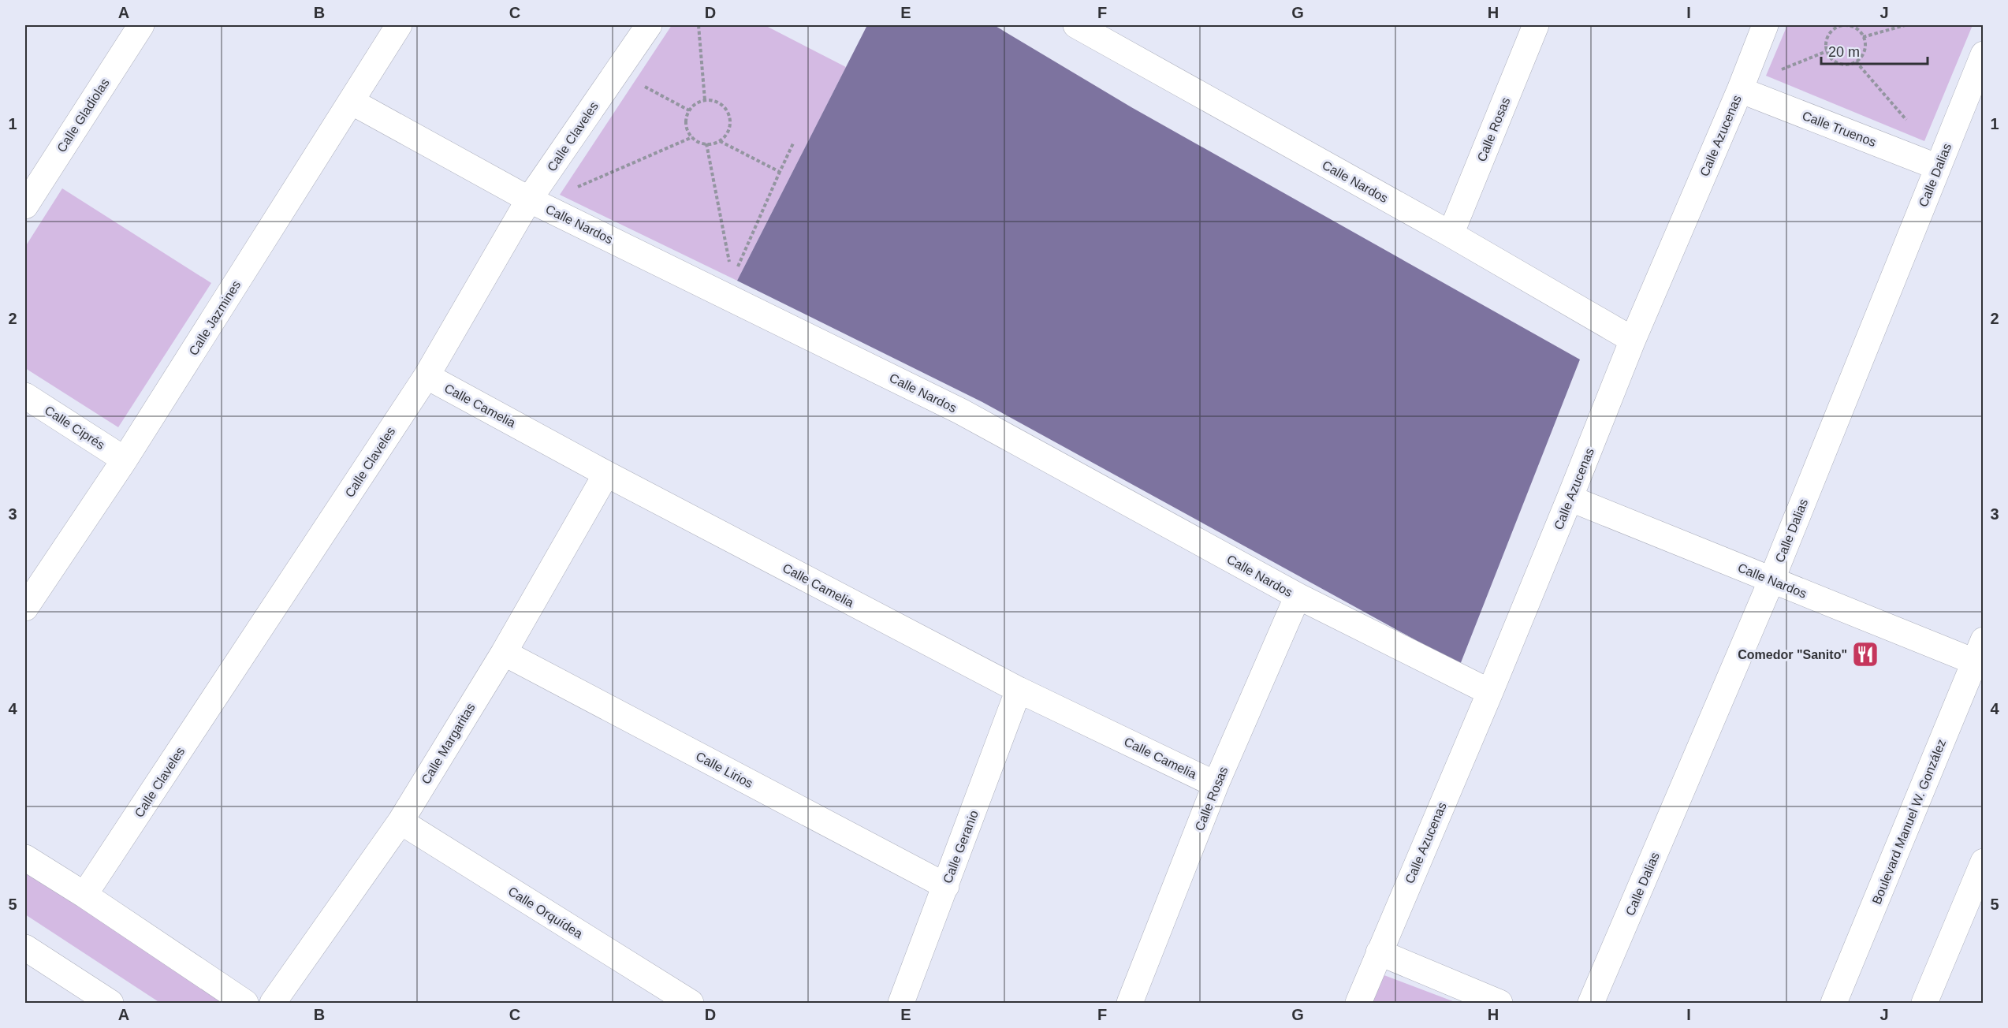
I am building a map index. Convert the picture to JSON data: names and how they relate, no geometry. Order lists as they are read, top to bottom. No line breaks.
{"streets":{"street":["Calle Gladiolas","Calle Truenos","Calle Rosas","Calle Azucenas","Calle Claveles","Calle Dalias","Calle Nardos","Calle Jazmines","Calle Camelia","Calle Ciprés","Calle Margaritas","Calle Lirios","Boulevard Manuel W. González","Calle Geranio","Calle Orquídea"]},"crossings":[["Calle Truenos","Calle Azucenas"],["Calle Truenos","Calle Dalias"],["Calle Rosas","Calle Nardos"],["Calle Rosas","Calle Camelia"],["Calle Azucenas","Calle Nardos"],["Calle Claveles","Calle Nardos"],["Calle Claveles","Calle Camelia"],["Calle Dalias","Calle Nardos"],["Calle Nardos","Calle Jazmines"],["Calle Nardos","Boulevard Manuel W. González"],["Calle Jazmines","Calle Ciprés"],["Calle Camelia","Calle Margaritas"],["Calle Camelia","Calle Geranio"],["Calle Margaritas","Calle Lirios"],["Calle Margaritas","Calle Orquídea"],["Calle Lirios","Calle Geranio"]],"places":{"restaurant":["Comedor \"Sanito\""]},"scale_bar":"20 m","grid":{"columns":["A","B","C","D","E","F","G","H","I","J"],"rows":["1","2","3","4","5"]}}
